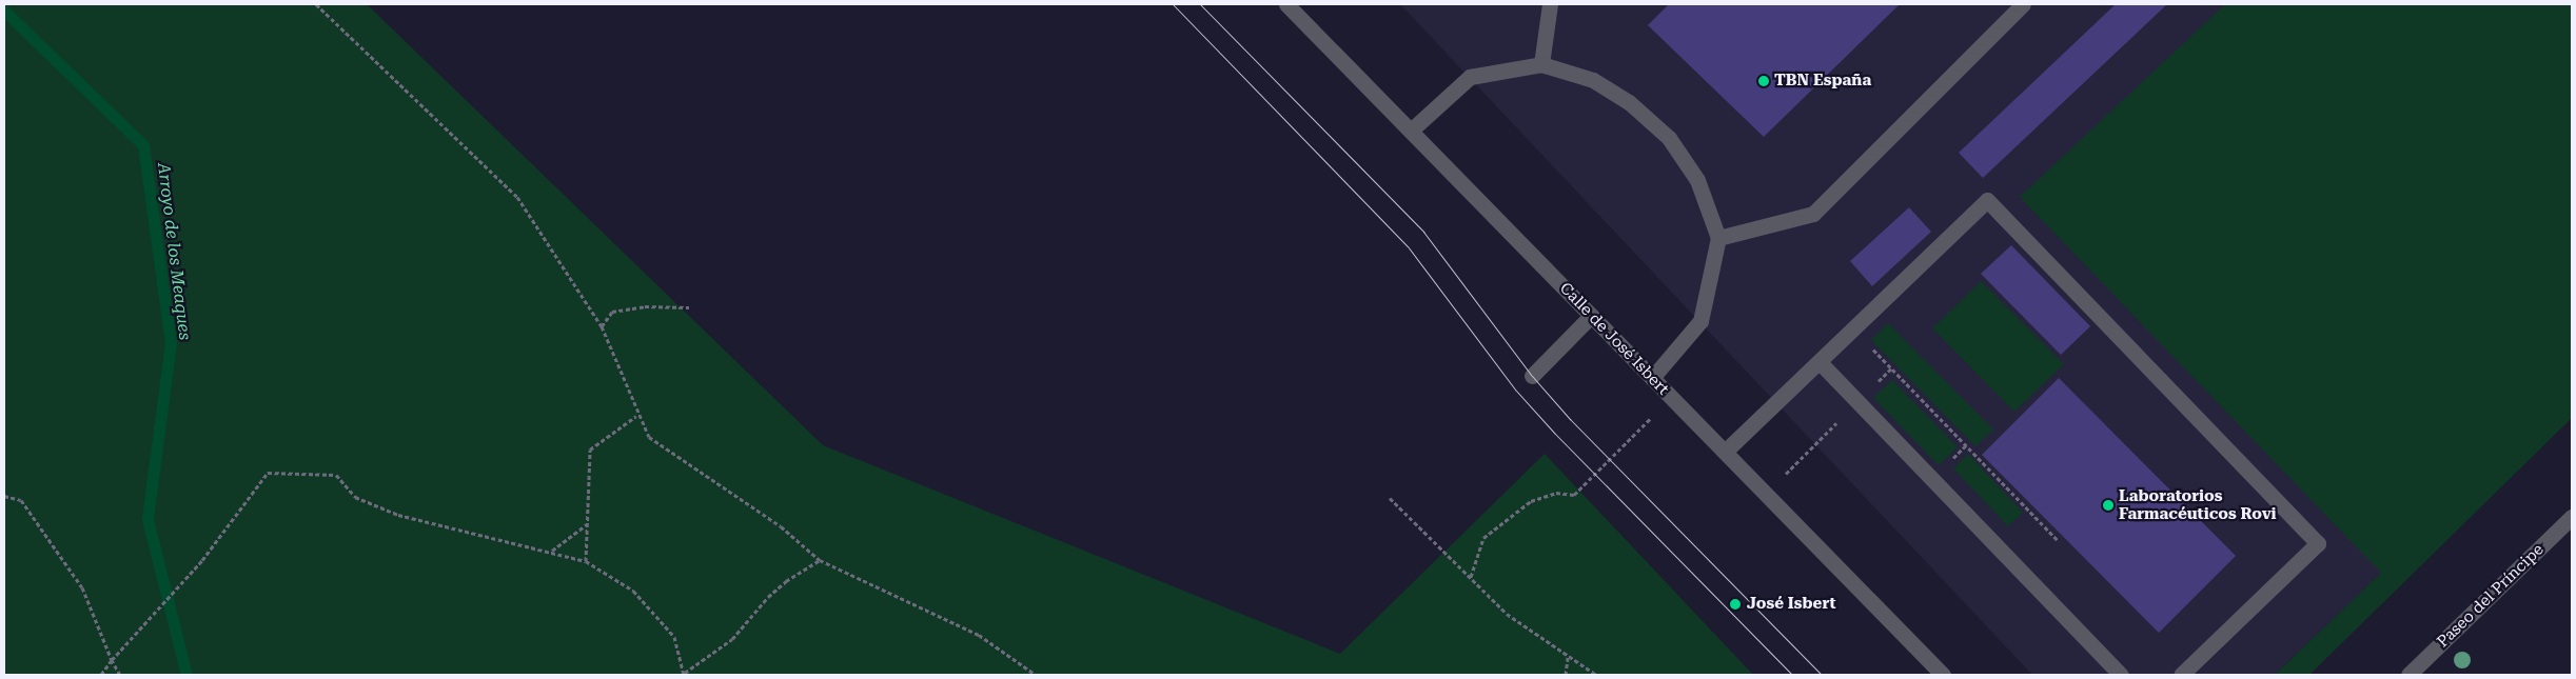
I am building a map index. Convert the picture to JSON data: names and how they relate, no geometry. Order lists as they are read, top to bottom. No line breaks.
{"streets":{"street":["Calle de José Isbert","Paseo del Príncipe"]},"water":["Arroyo de los Meaques"],"places":["TBN España","Laboratorios Farmacéuticos Rovi","José Isbert"]}
